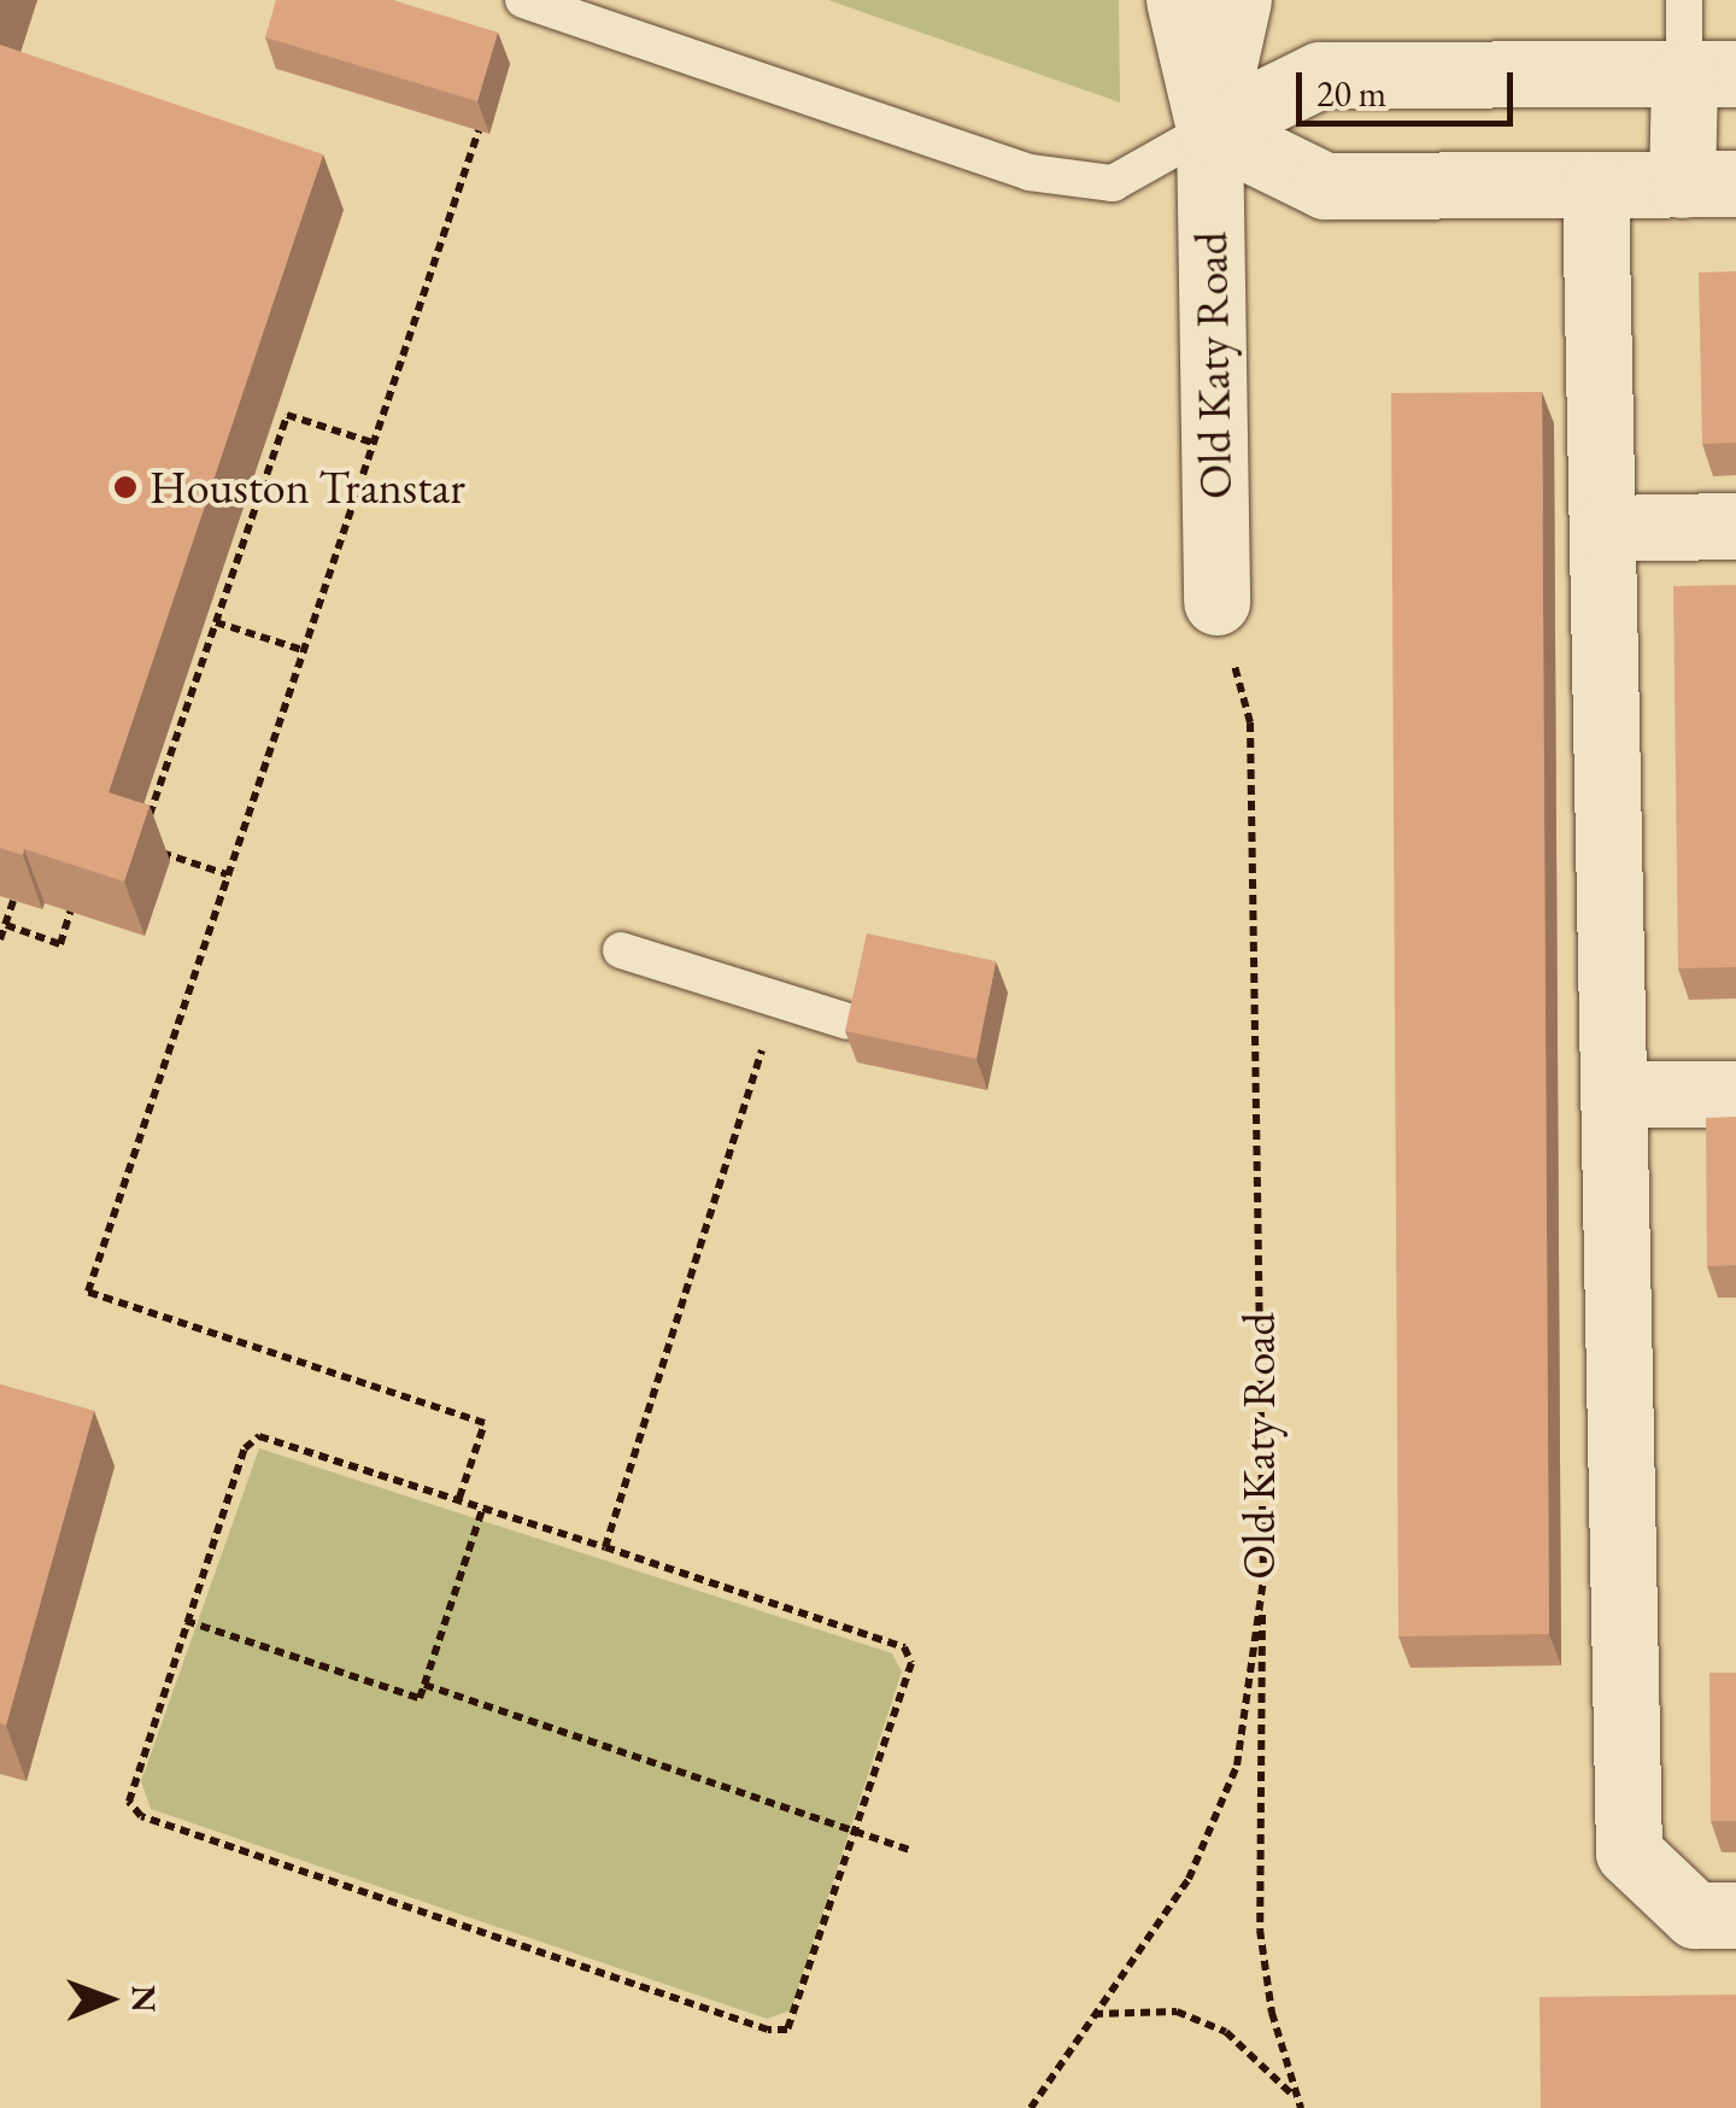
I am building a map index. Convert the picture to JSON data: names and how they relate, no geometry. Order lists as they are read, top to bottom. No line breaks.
{"streets":{"street":["Old Katy Road"]},"places":["Houston Transtar"],"scale_bar":"20 m","north":"right"}
